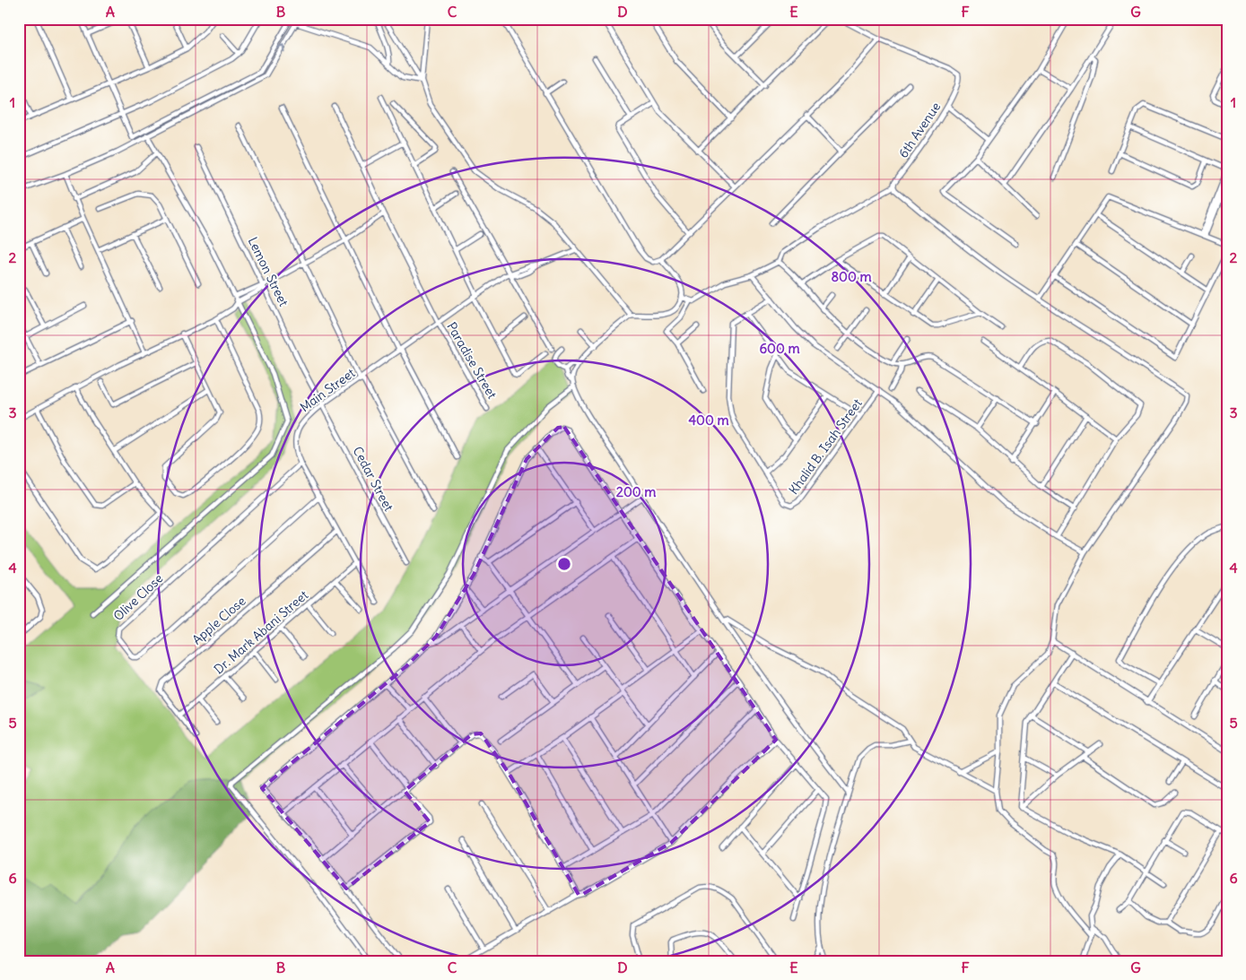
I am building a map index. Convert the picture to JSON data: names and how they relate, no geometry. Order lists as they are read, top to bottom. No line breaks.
{"streets":{"street":["6th Avenue","Lemon Street","Paradise Street","Main Street","Khalid B. Isah Street","Cedar Street","Olive Close","Apple Close","Dr. Mark Abani Street"]},"crossings":[["Lemon Street","Main Street"],["Lemon Street","Cedar Street"],["Paradise Street","Main Street"],["Main Street","Cedar Street"],["Main Street","Olive Close"],["Main Street","Apple Close"],["Main Street","Dr. Mark Abani Street"],["Apple Close","Dr. Mark Abani Street"]],"grid":{"columns":["A","B","C","D","E","F","G"],"rows":["1","2","3","4","5","6"]},"rings":["800 m","600 m","400 m","200 m"]}
